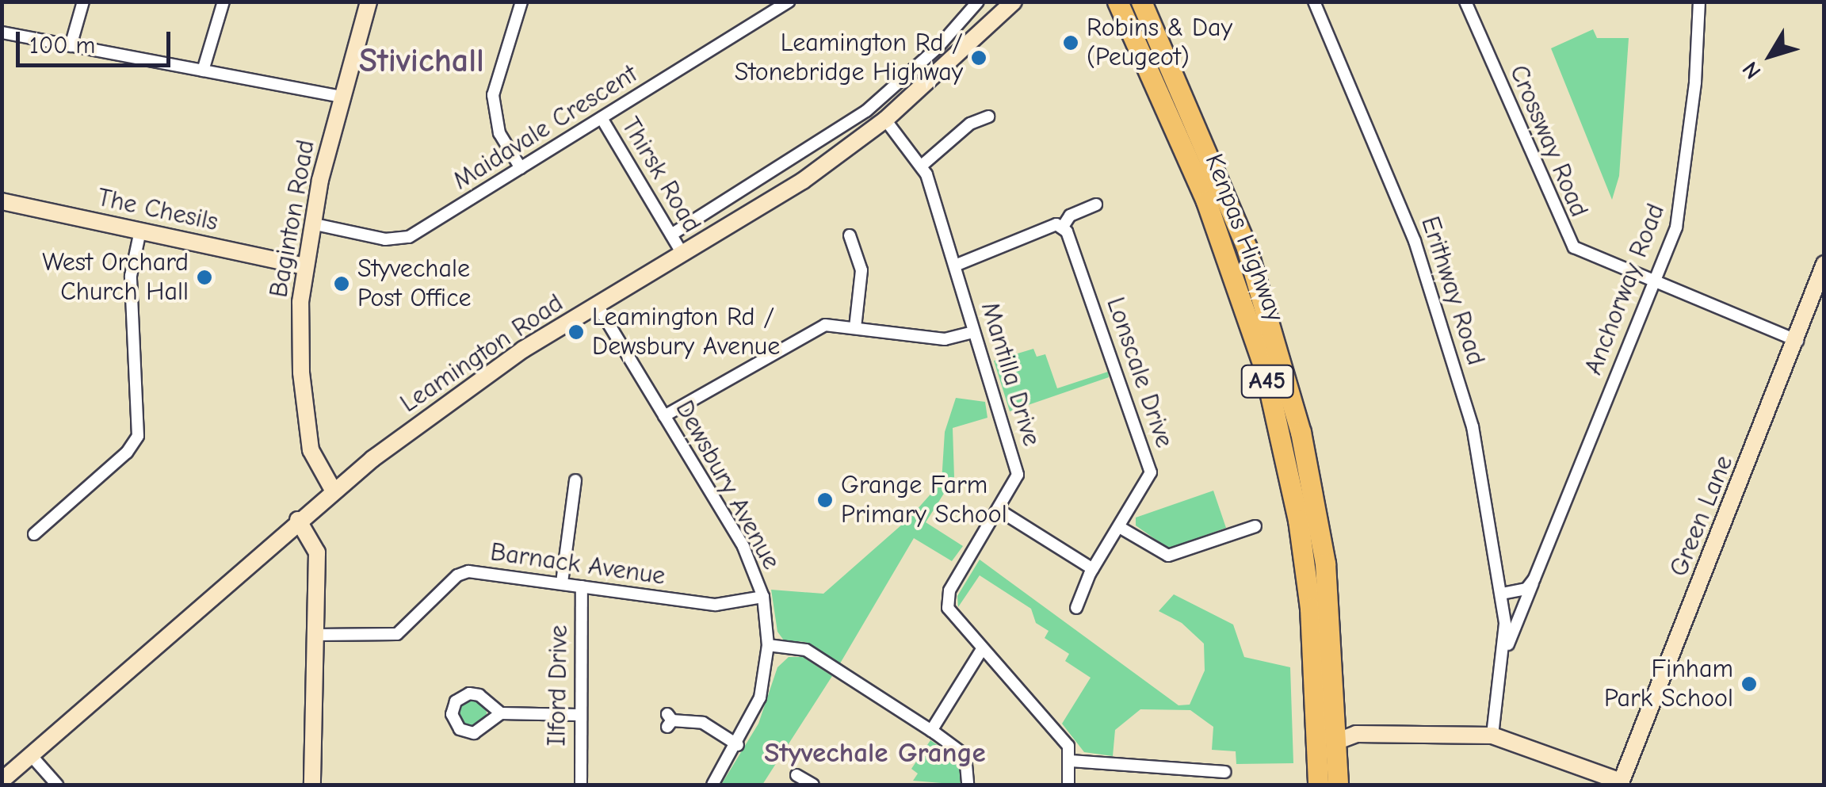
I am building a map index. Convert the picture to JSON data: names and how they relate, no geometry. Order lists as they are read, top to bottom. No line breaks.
{"streets":{"highway":["Kenpas Highway","A45"],"street":["Maidavale Crescent","Crossway Road","Thirsk Road","The Chesils","Baginton Road","Anchorway Road","Erithway Road","Leamington Road","Lonscale Drive","Mantilla Drive","Dewsbury Avenue","Green Lane","Barnack Avenue","Ilford Drive"]},"crossings":[["Maidavale Crescent","Thirsk Road"],["Maidavale Crescent","Baginton Road"],["Crossway Road","Anchorway Road"],["Crossway Road","Green Lane"],["Thirsk Road","Leamington Road"],["The Chesils","Baginton Road"],["Baginton Road","Leamington Road"],["Anchorway Road","Erithway Road"],["Leamington Road","Mantilla Drive"],["Leamington Road","Dewsbury Avenue"],["Dewsbury Avenue","Barnack Avenue"],["Barnack Avenue","Ilford Drive"]],"districts":["Stivichall","Styvechale Grange"],"places":["Robins & Day (Peugeot)","Leamington Rd / Stonebridge Highway","West Orchard Church Hall","Styvechale Post Office","Leamington Rd / Dewsbury Avenue","Grange Farm Primary School","Finham Park School"],"scale_bar":"100 m","north":"bottom left"}
